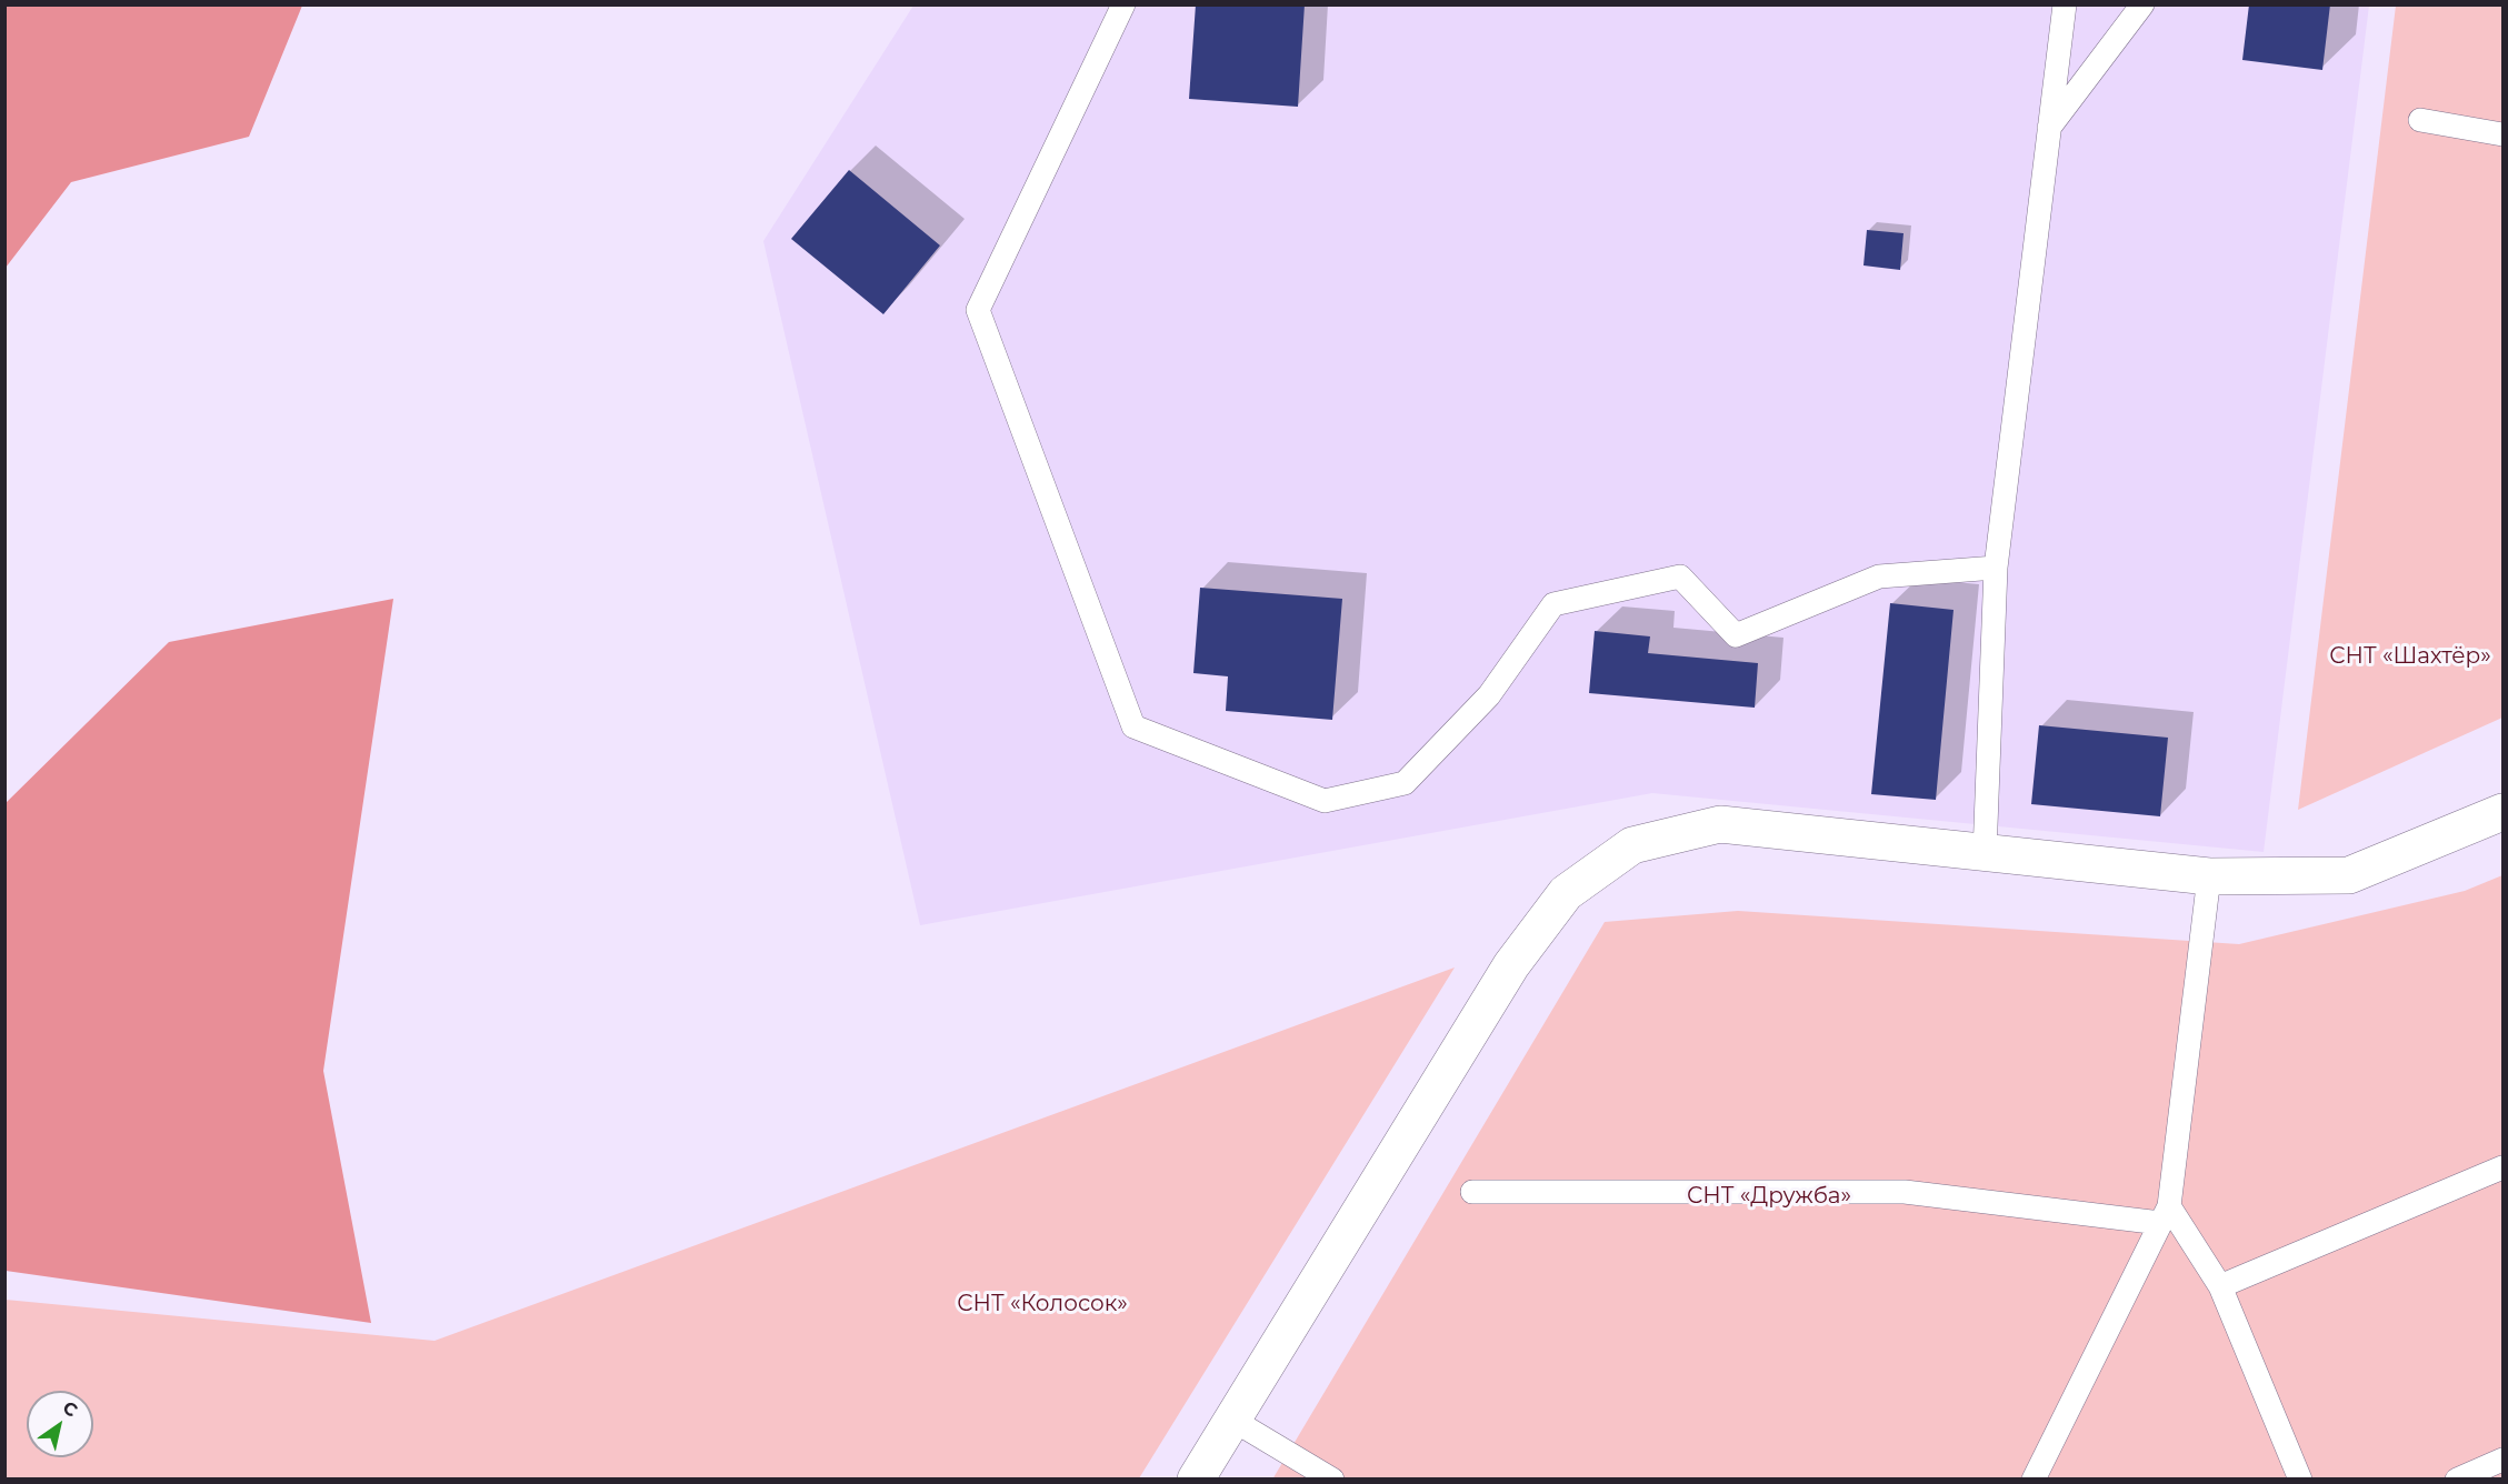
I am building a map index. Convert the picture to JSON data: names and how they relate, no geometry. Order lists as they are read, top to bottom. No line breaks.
{"parks":["СНТ «Шахтёр»","СНТ «Дружба»","СНТ «Колосок»"],"north":"top right"}
